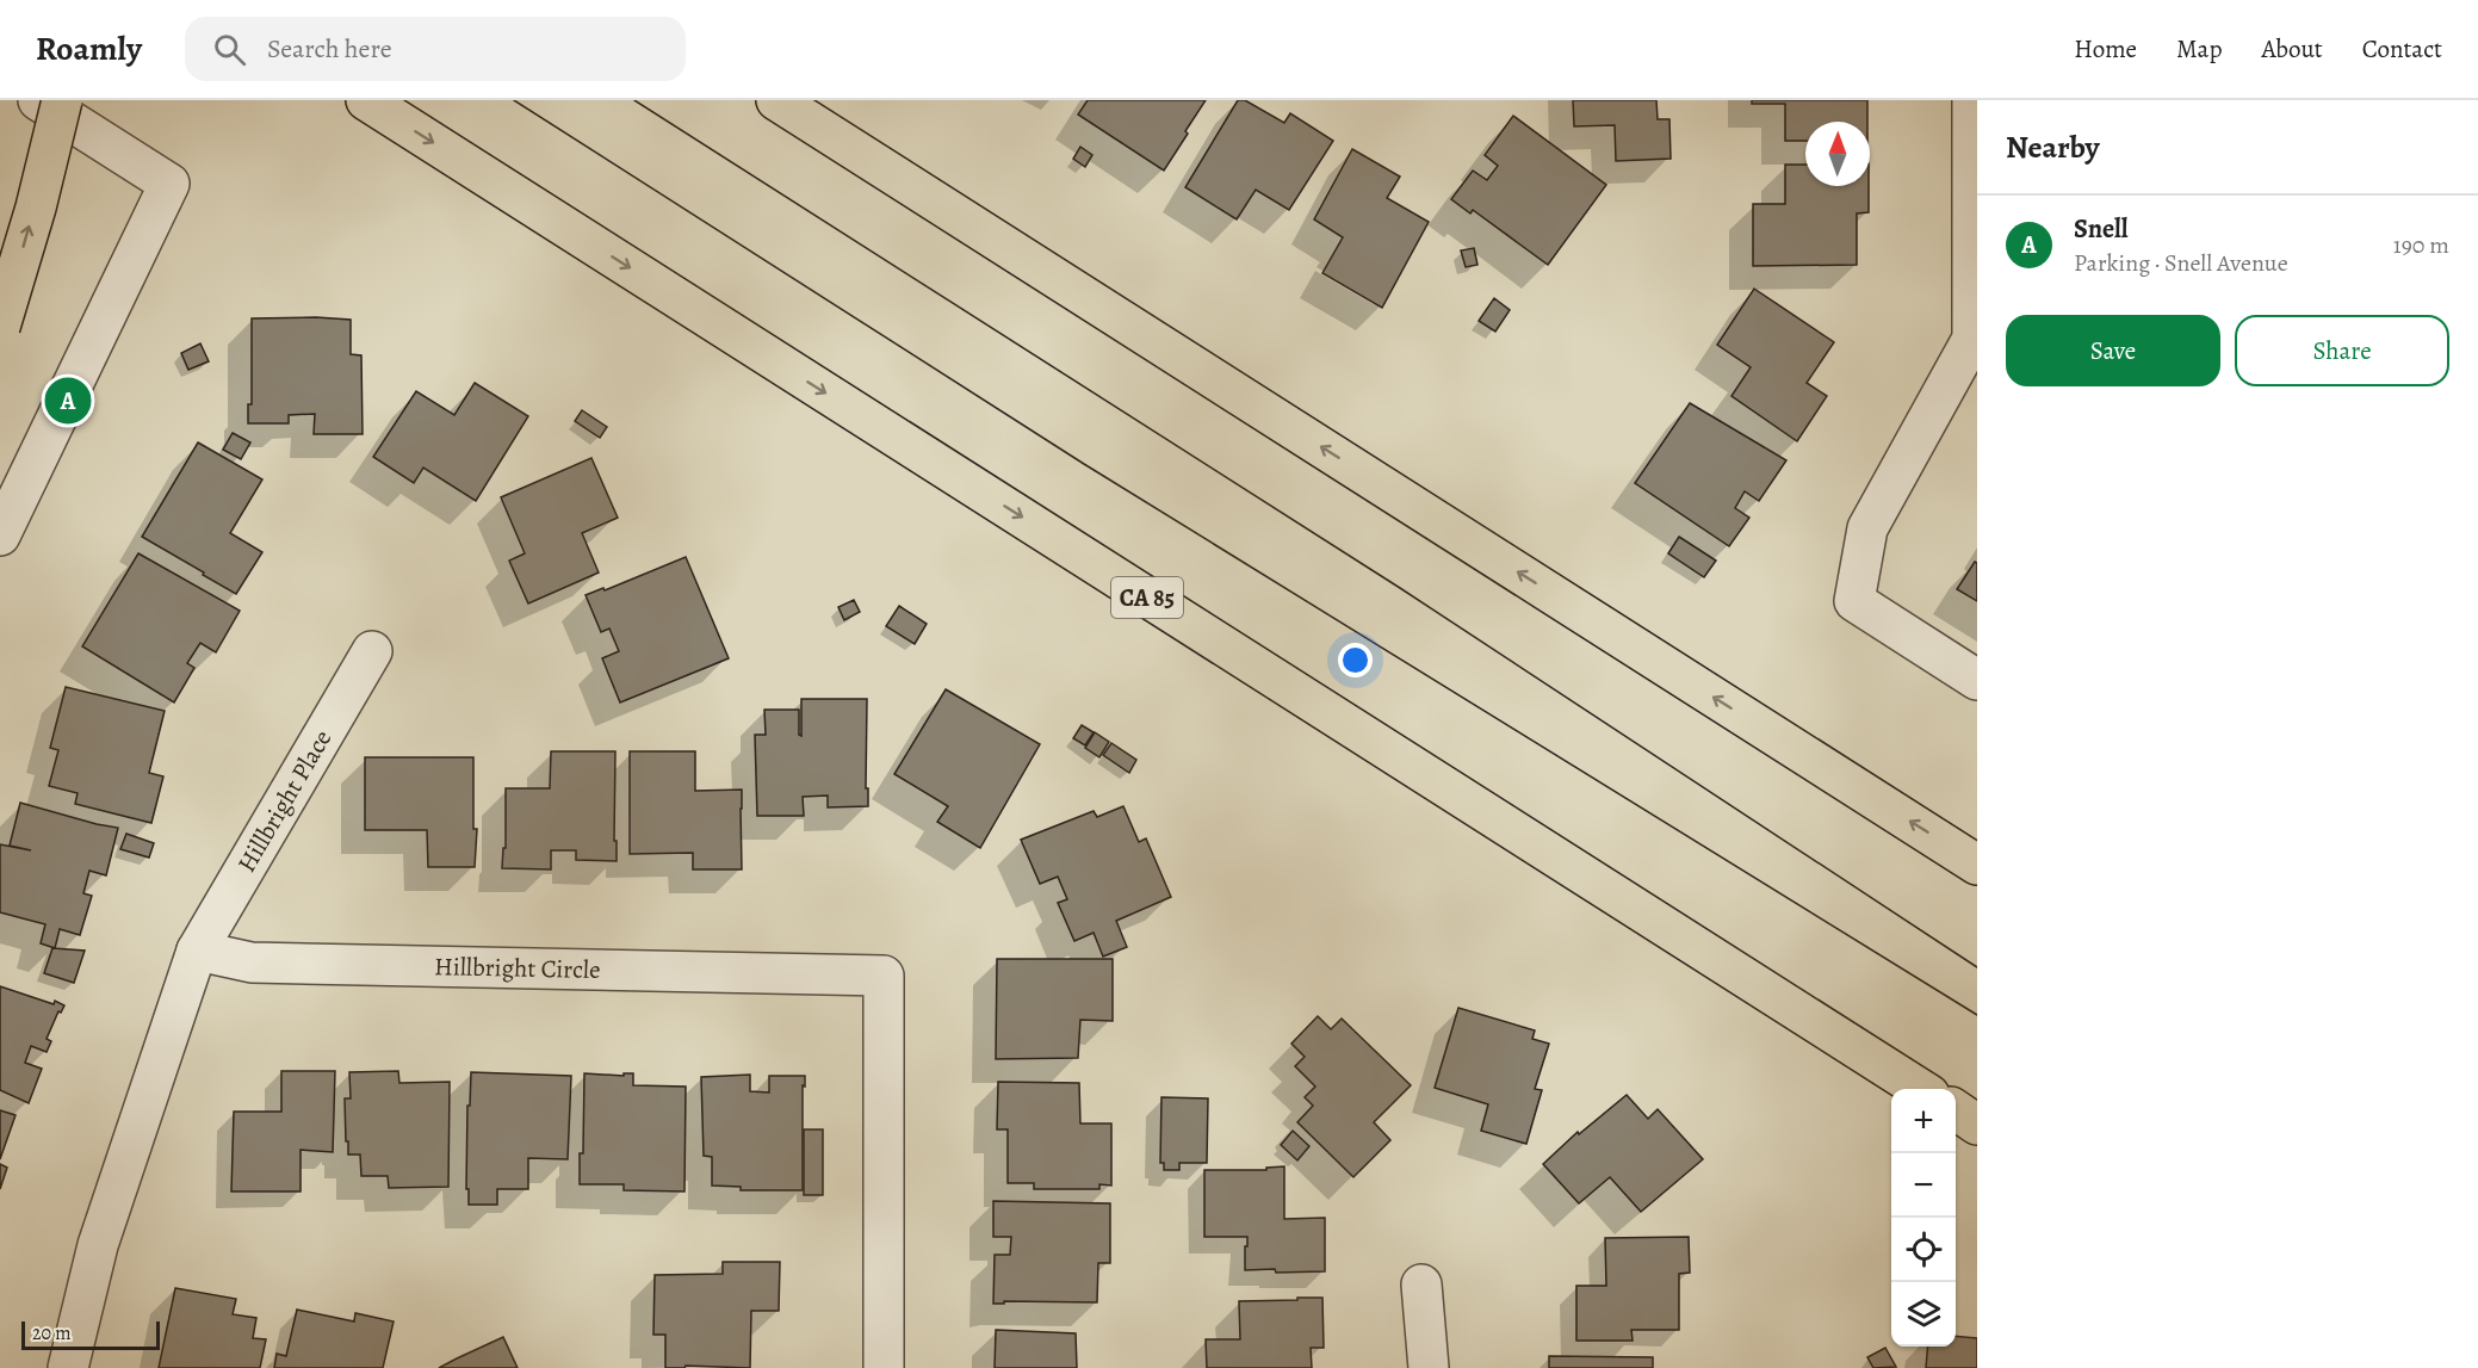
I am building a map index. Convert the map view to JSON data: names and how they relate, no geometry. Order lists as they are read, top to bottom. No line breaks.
{"streets":{"main road":["CA 85"],"street":["Hillbright Place","Hillbright Circle"]},"crossings":[["Hillbright Place","Hillbright Circle"]],"scale_bar":"20 m","north":"top","page":{"header":"Roamly","search":"Search here","nav":["Home","Map","About","Contact"],"heading":"Nearby","list":[{"mark":"A","name":"Snell","note":"Parking · Snell Avenue","value":"190 m"}],"buttons":["Save","Share"],"pins":"A","map_buttons":["+","−"],"scale":"20 m"}}
